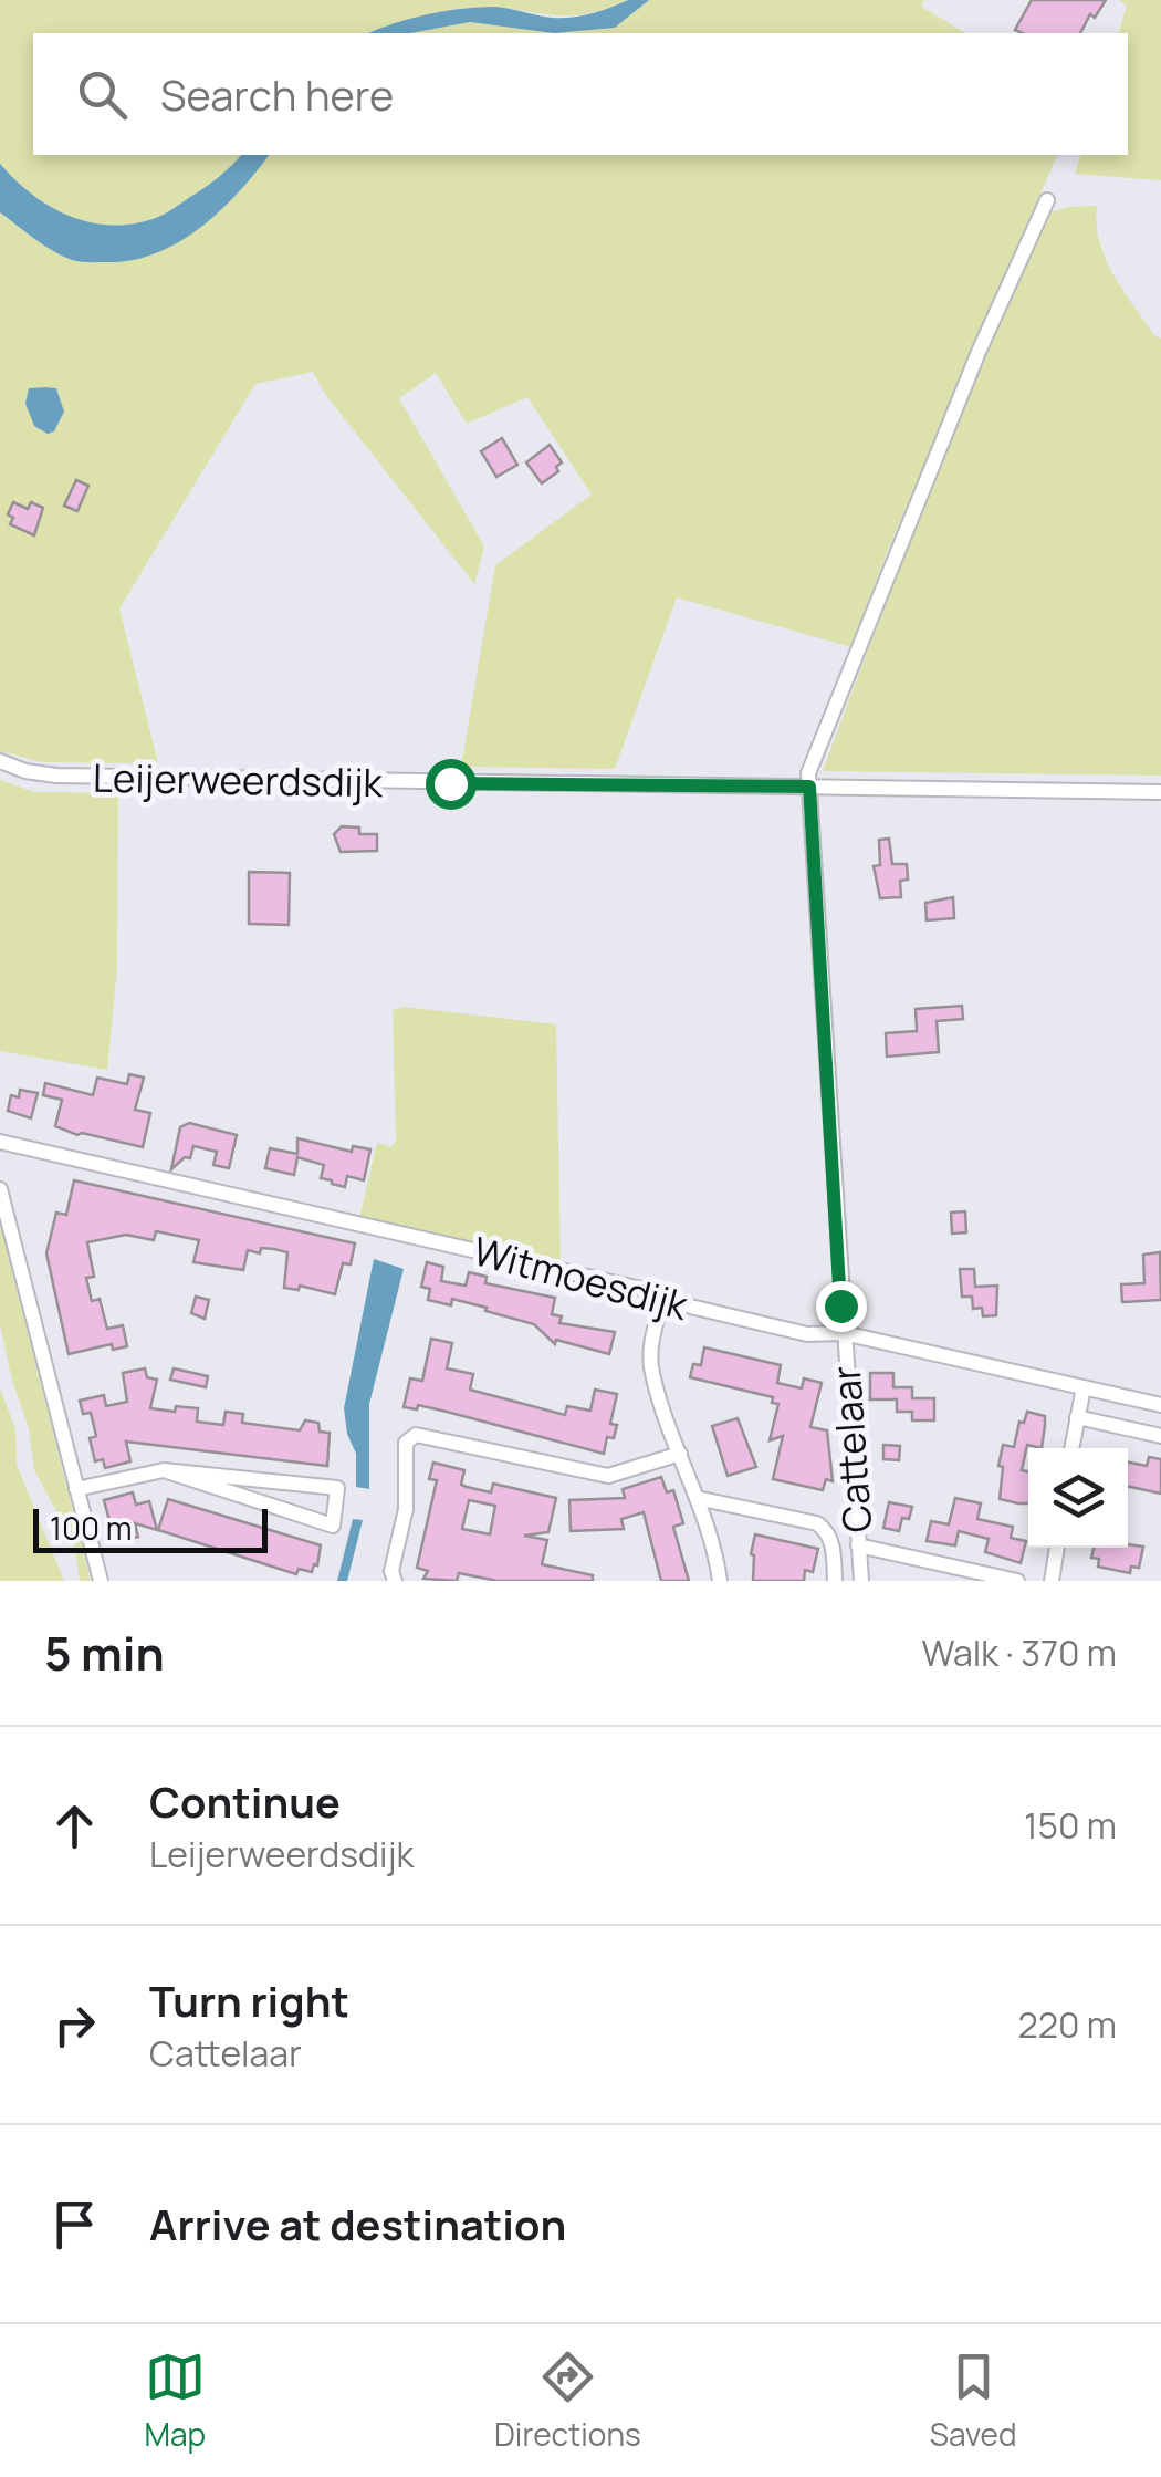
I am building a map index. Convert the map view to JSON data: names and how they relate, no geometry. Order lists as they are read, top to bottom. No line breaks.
{"streets":{"street":["Leijerweerdsdijk","Witmoesdijk","Cattelaar"]},"crossings":[["Leijerweerdsdijk","Cattelaar"],["Witmoesdijk","Cattelaar"]],"scale_bar":"100 m","page":{"search":"Search here","scale":"100 m","heading":["5 min","Walk · 370 m"],"list":[["Continue","Leijerweerdsdijk","150 m"],["Turn right","Cattelaar","220 m"],"Arrive at destination"],"nav":["Map","Directions","Saved"]}}
